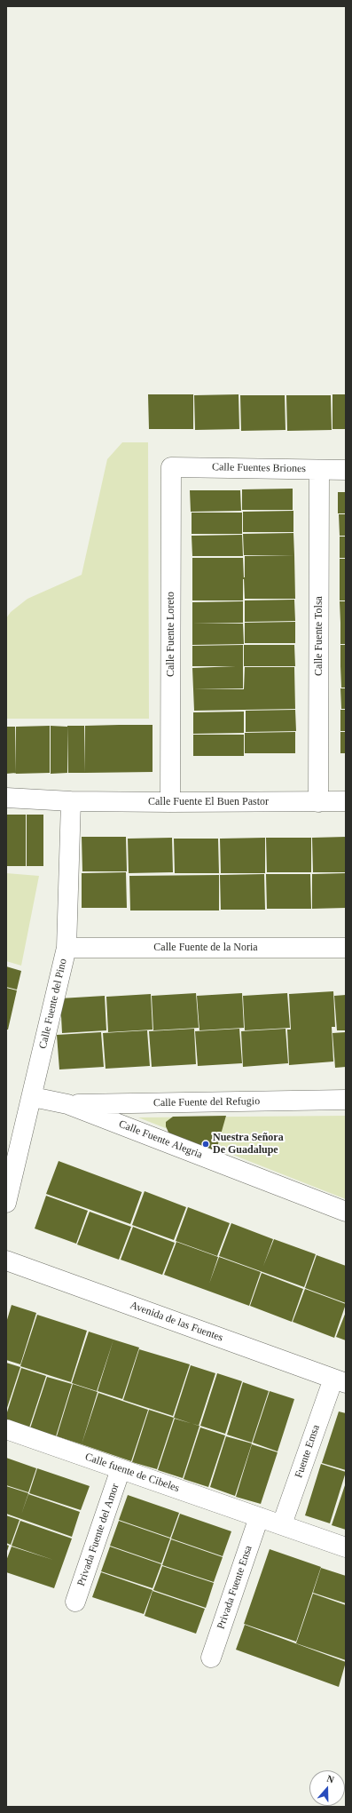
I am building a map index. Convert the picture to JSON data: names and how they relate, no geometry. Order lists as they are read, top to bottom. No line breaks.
{"streets":{"street":["Calle Fuentes Briones","Calle Fuente Loreto","Calle Fuente Tolsa","Calle Fuente El Buen Pastor","Calle Fuente de la Noria","Calle Fuente del Pino","Calle Fuente del Refugio","Calle Fuente Alegria","Avenida de las Fuentes","Fuente Emsa","Calle fuente de Cibeles","Privada Fuente del Amor","Privada Fuente Ensa"]},"crossings":[["Calle Fuentes Briones","Calle Fuente Loreto"],["Calle Fuentes Briones","Calle Fuente Tolsa"],["Calle Fuente Loreto","Calle Fuente El Buen Pastor"],["Calle Fuente Tolsa","Calle Fuente El Buen Pastor"],["Calle Fuente El Buen Pastor","Calle Fuente del Pino"],["Calle Fuente de la Noria","Calle Fuente del Pino"],["Calle Fuente del Pino","Calle Fuente Alegria"],["Calle Fuente del Refugio","Calle Fuente Alegria"],["Avenida de las Fuentes","Fuente Emsa"],["Calle fuente de Cibeles","Privada Fuente del Amor"],["Calle fuente de Cibeles","Privada Fuente Ensa"]],"places":["Nuestra Señora De Guadalupe"],"north":"top"}
